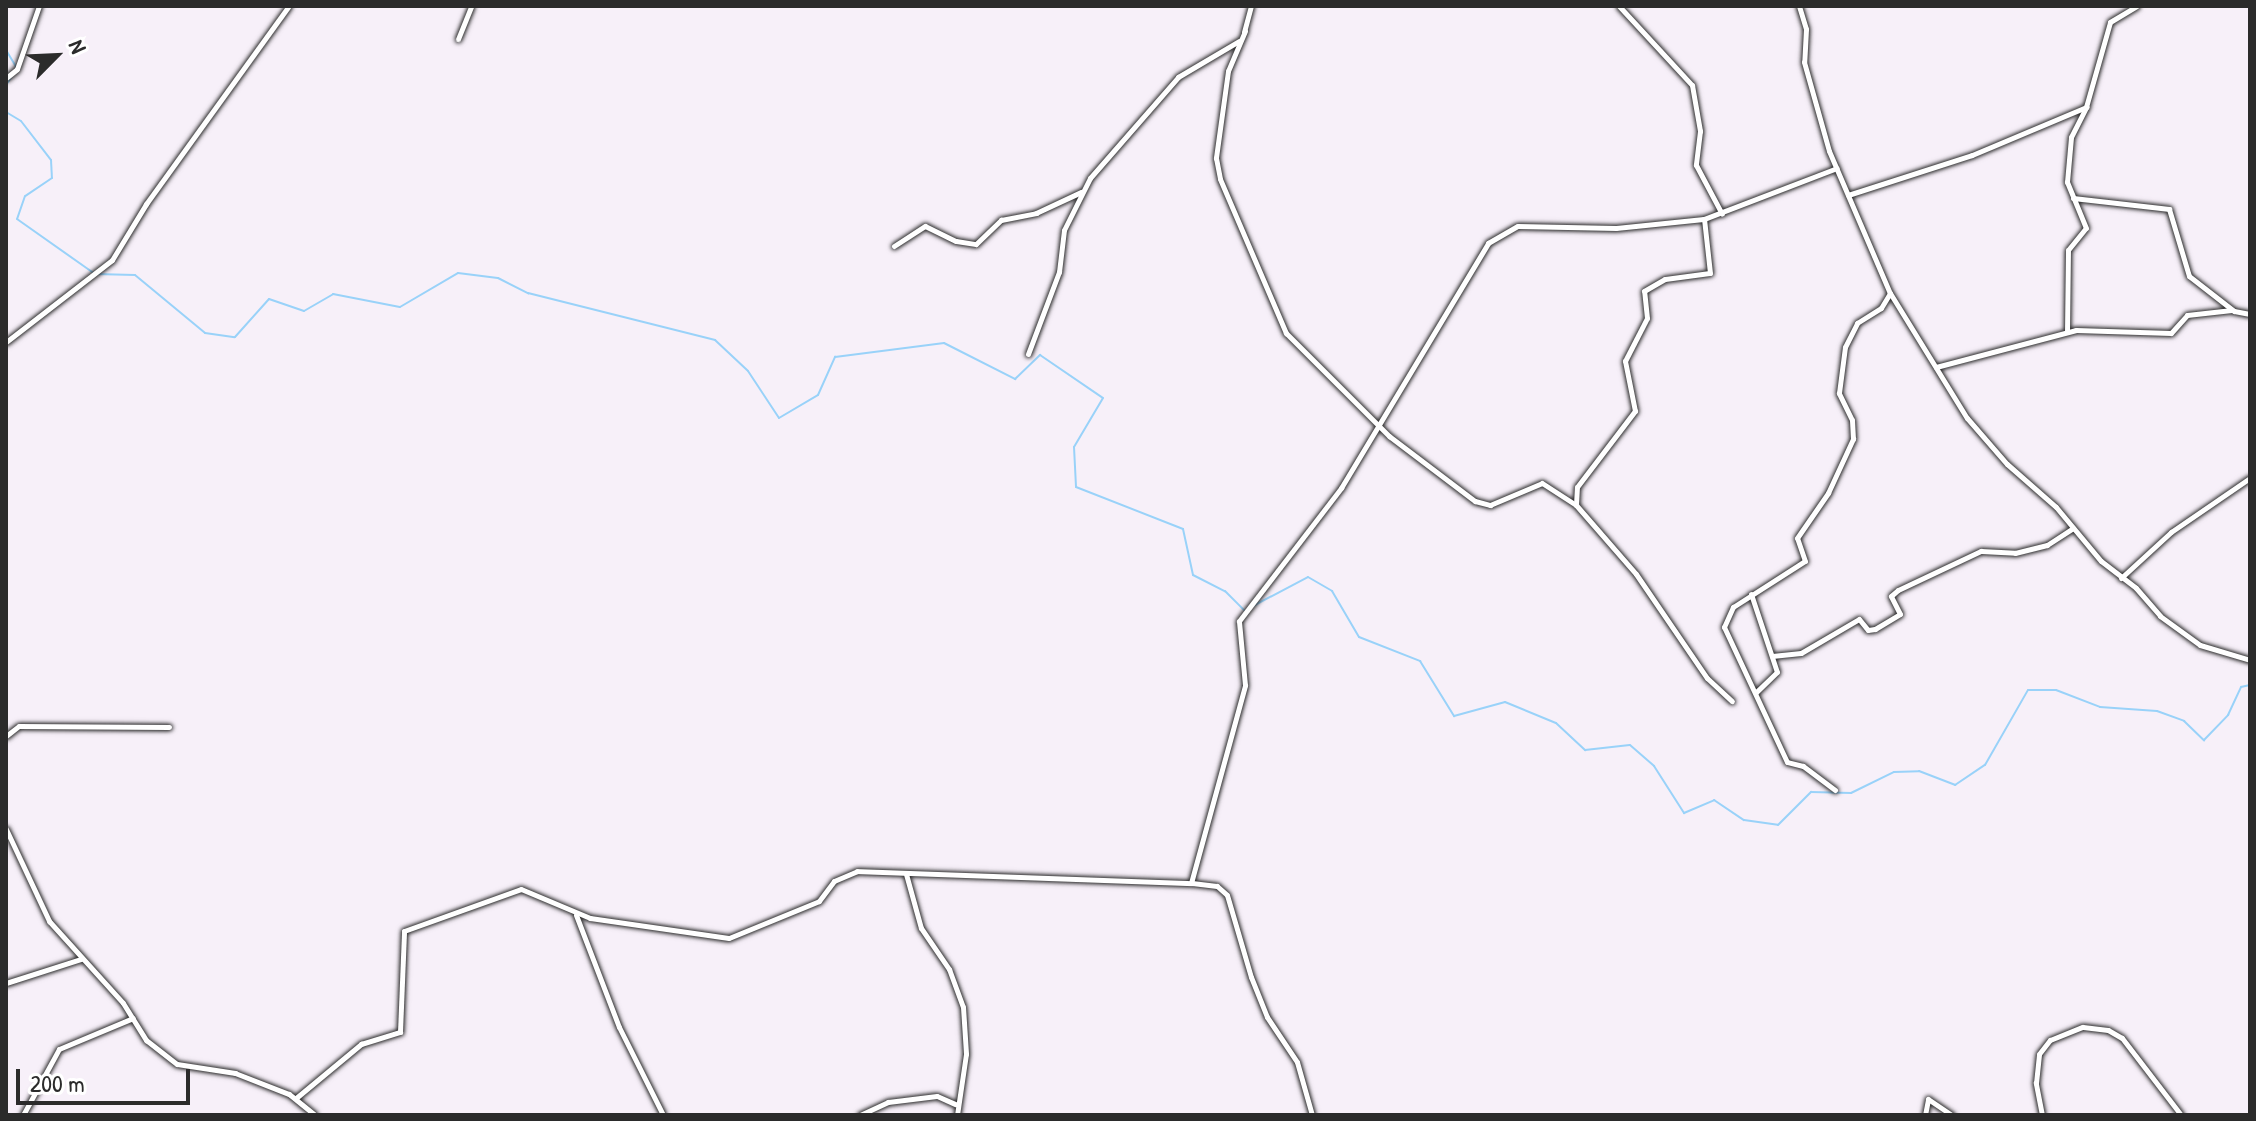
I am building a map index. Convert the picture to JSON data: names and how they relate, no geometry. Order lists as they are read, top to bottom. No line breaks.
{"scale_bar":"200 m","north":"top right"}
